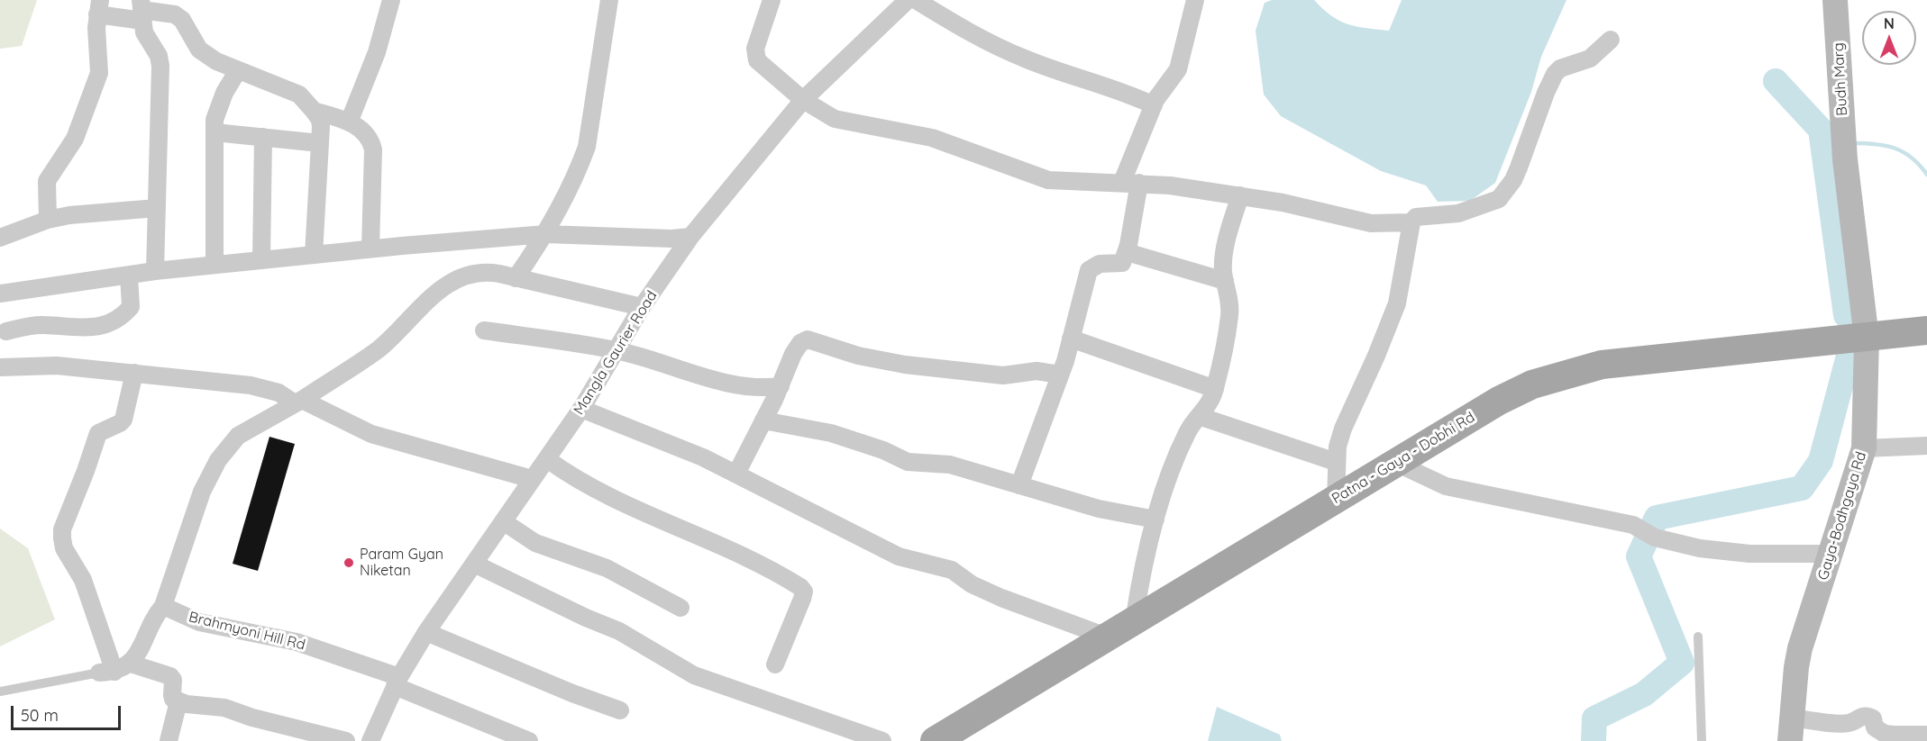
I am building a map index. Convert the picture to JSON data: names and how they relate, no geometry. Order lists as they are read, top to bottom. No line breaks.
{"streets":{"main road":["Patna - Gaya - Dobhi Rd"],"street":["Budh Marg","Mangla Gaurier Road","Gaya-Bodhgaya Rd","Brahmyoni Hill Rd"]},"crossings":[["Budh Marg","Gaya-Bodhgaya Rd"],["Mangla Gaurier Road","Brahmyoni Hill Rd"],["Patna - Gaya - Dobhi Rd","Gaya-Bodhgaya Rd"]],"places":["Param Gyan Niketan"],"scale_bar":"50 m","north":"top"}
